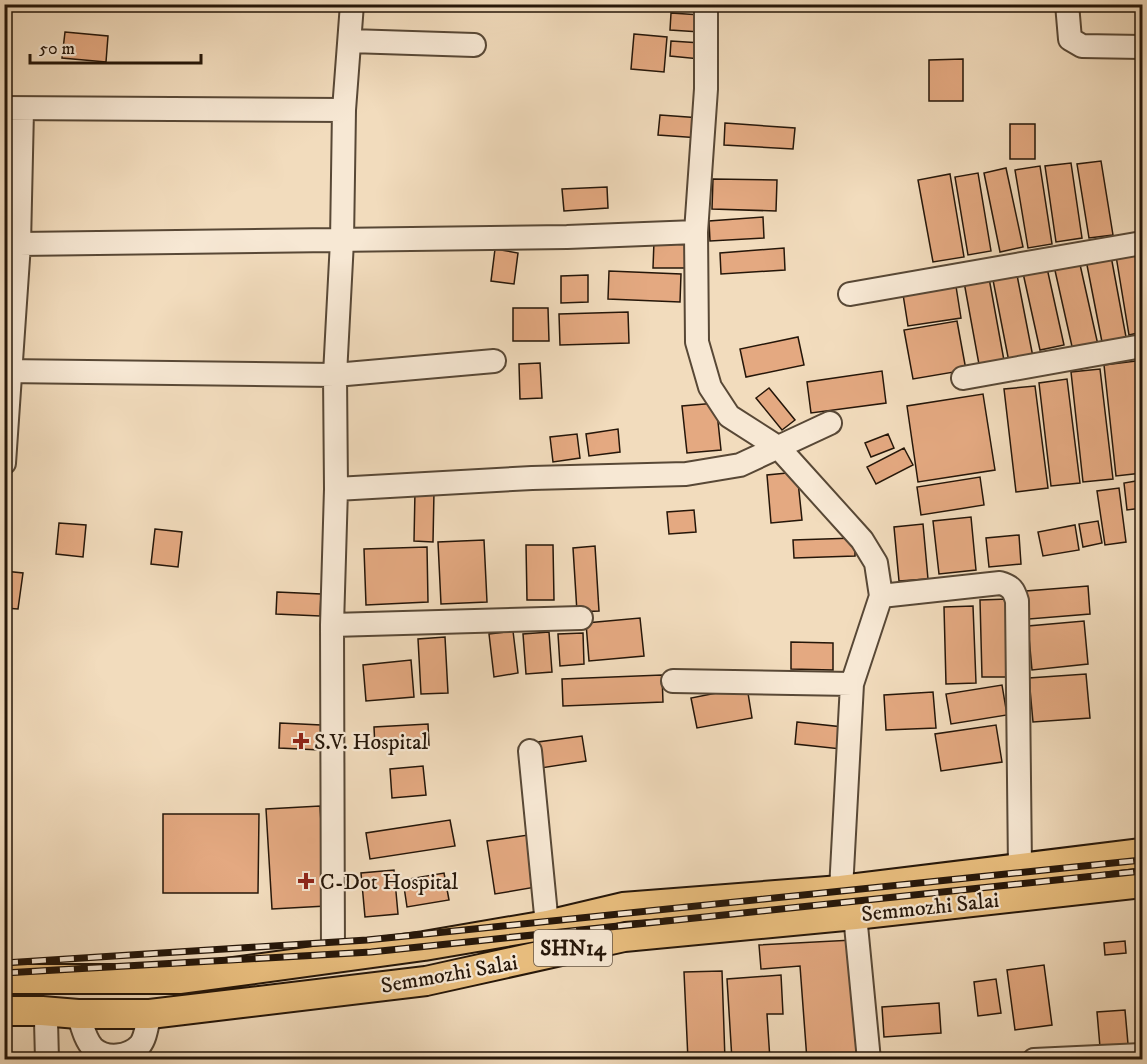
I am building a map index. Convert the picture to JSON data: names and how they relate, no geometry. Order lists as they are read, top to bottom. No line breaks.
{"streets":{"main road":["Semmozhi Salai","SHN14"]},"places":{"health":["S.V. Hospital","C-Dot Hospital"]},"scale_bar":"50 m"}
